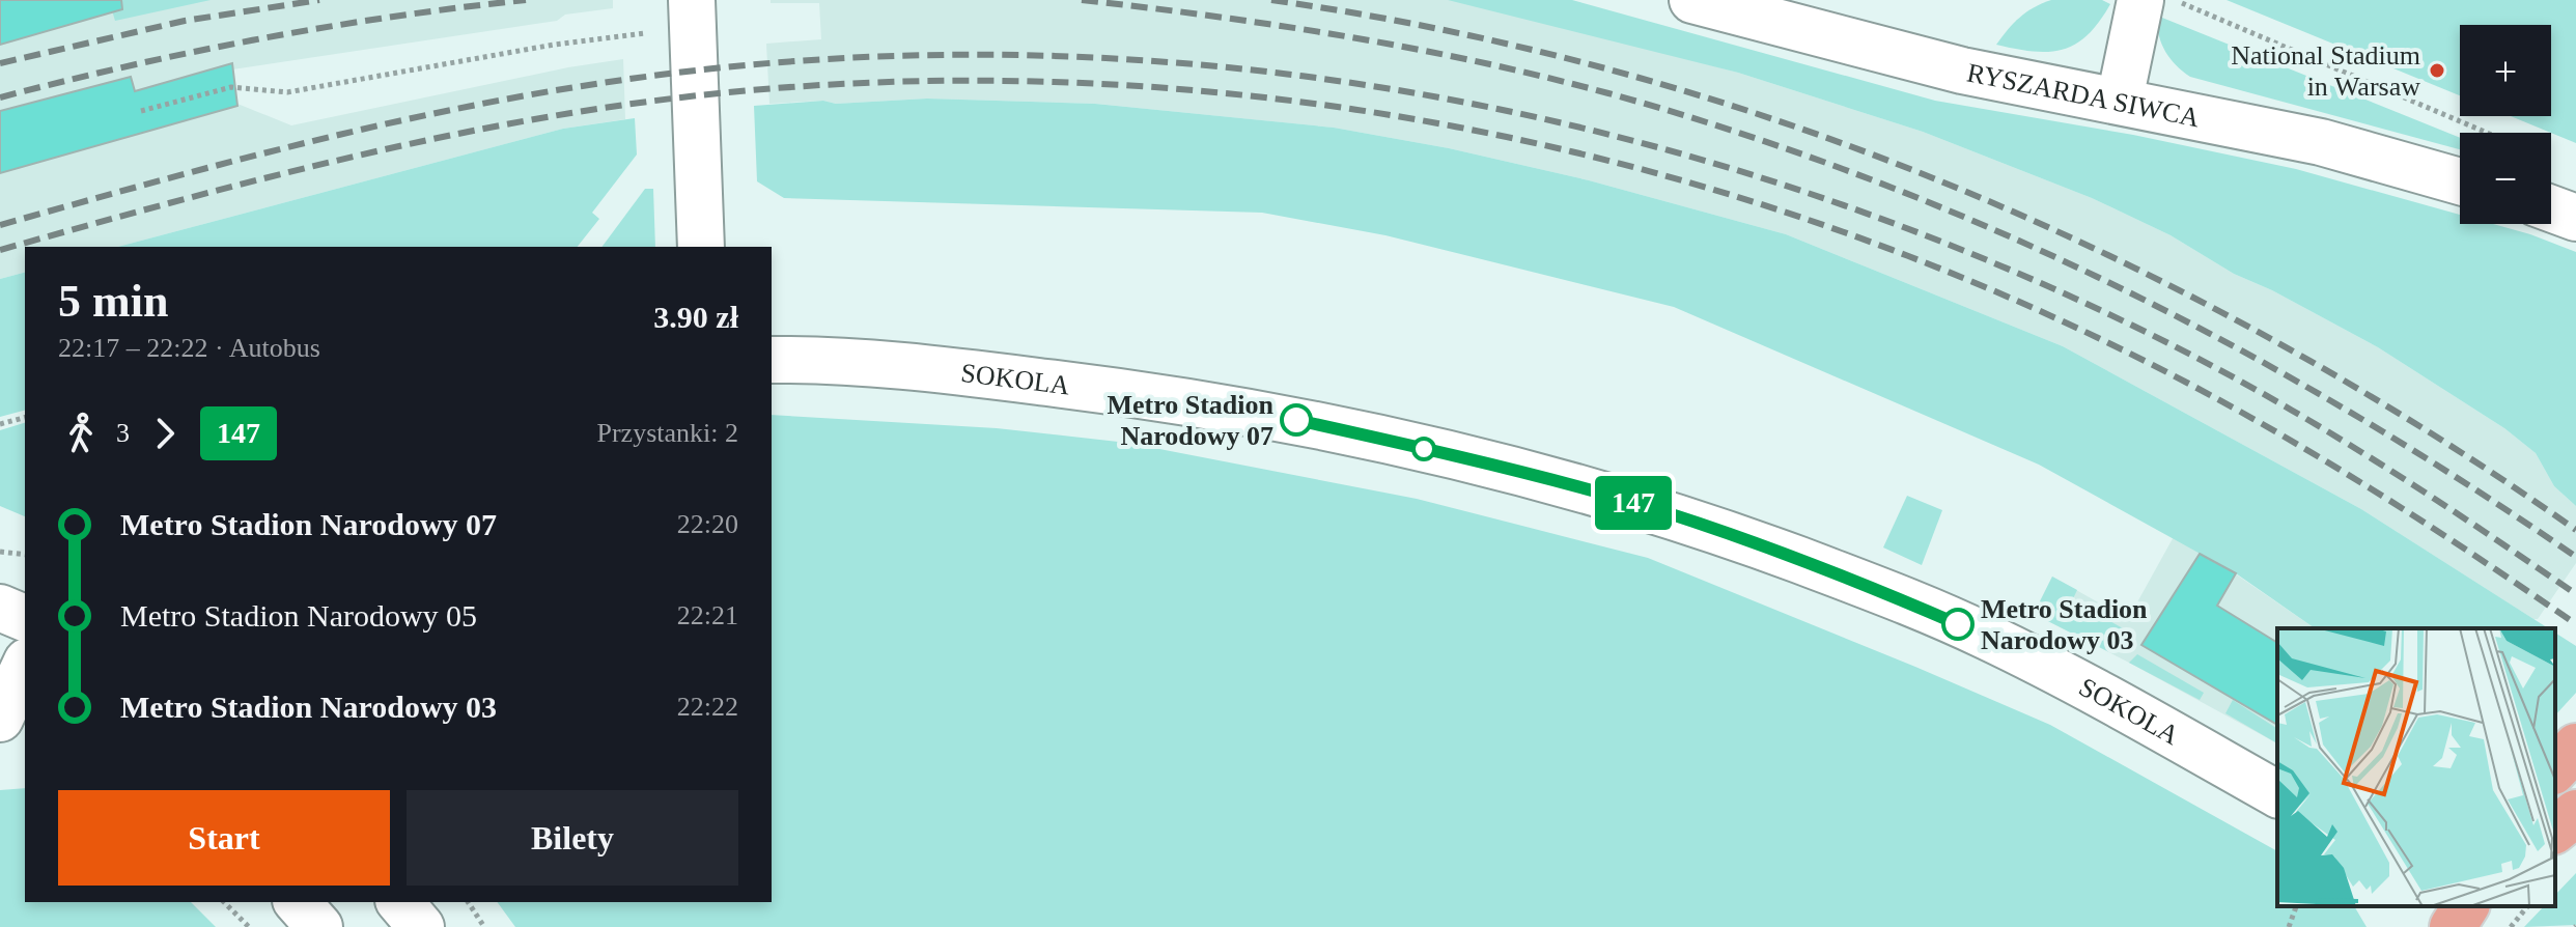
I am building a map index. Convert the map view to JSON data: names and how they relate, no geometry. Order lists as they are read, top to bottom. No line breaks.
{"streets":{"street":["RYSZARDA SIWCA","SOKOLA"]},"places":["National Stadium in Warsaw","Metro Stadion Narodowy 07","Metro Stadion Narodowy 03"],"lines":["bus line 147"],"page":{"on_map":"147","map_buttons":["+","−"],"heading":["5 min","22:17 – 22:22 · Autobus","3.90 zł"],"legs":["3","147","Przystanki: 2"],"list":[{"name":"Metro Stadion Narodowy 07","value":"22:20"},{"name":"Metro Stadion Narodowy 05","value":"22:21"},{"name":"Metro Stadion Narodowy 03","value":"22:22"}],"buttons":["Start","Bilety"]}}
